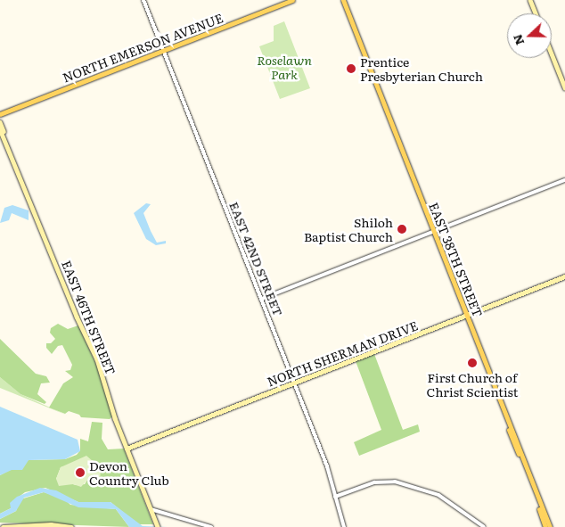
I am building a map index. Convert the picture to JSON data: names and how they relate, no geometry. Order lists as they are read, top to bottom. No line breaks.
{"streets":{"main road":["NORTH EMERSON AVENUE","EAST 38TH STREET","EAST 46TH STREET","NORTH SHERMAN DRIVE"],"street":["EAST 42ND STREET"]},"crossings":[["NORTH EMERSON AVENUE","EAST 42ND STREET"],["EAST 42ND STREET","NORTH SHERMAN DRIVE"],["EAST 38TH STREET","NORTH SHERMAN DRIVE"],["EAST 46TH STREET","NORTH SHERMAN DRIVE"]],"parks":["Roselawn Park"],"places":["Prentice Presbyterian Church","Shiloh Baptist Church","First Church of Christ Scientist","Devon Country Club"],"north":"left"}
